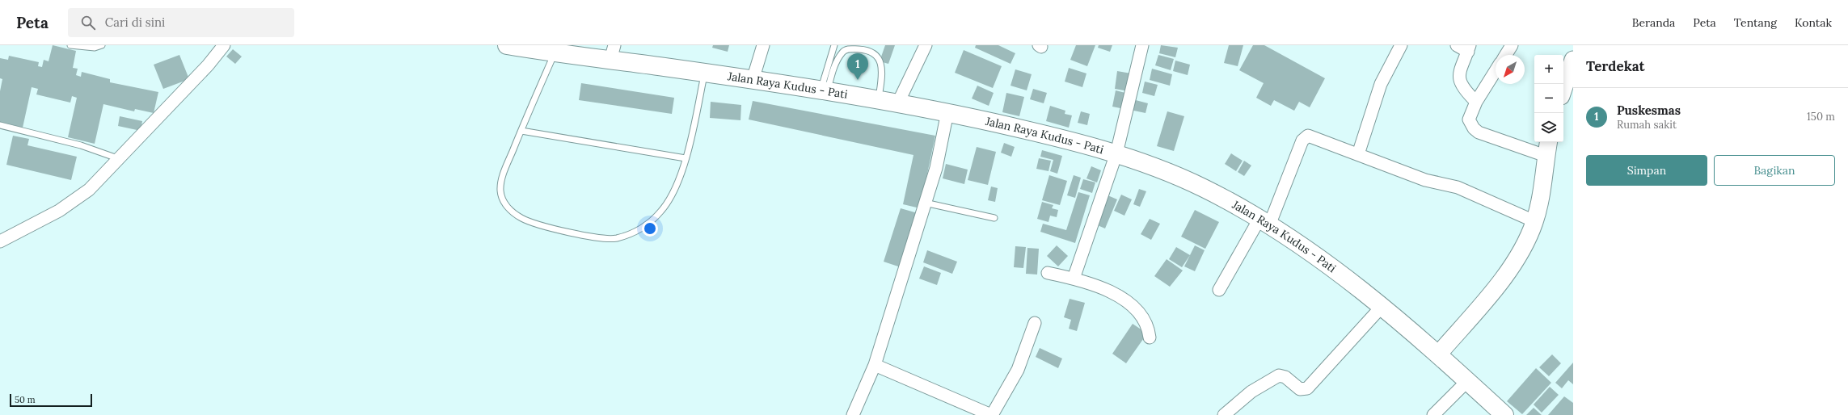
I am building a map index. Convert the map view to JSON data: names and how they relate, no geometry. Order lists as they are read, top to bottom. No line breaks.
{"streets":{"highway":["Jalan Raya Kudus - Pati"]},"scale_bar":"50 m","north":"bottom left","page":{"header":"Peta","search":"Cari di sini","nav":["Beranda","Peta","Tentang","Kontak"],"heading":"Terdekat","pins":"1","map_buttons":["+","−"],"list":[{"mark":"1","name":"Puskesmas","note":"Rumah sakit","value":"150 m"}],"buttons":["Simpan","Bagikan"],"scale":"50 m"}}
